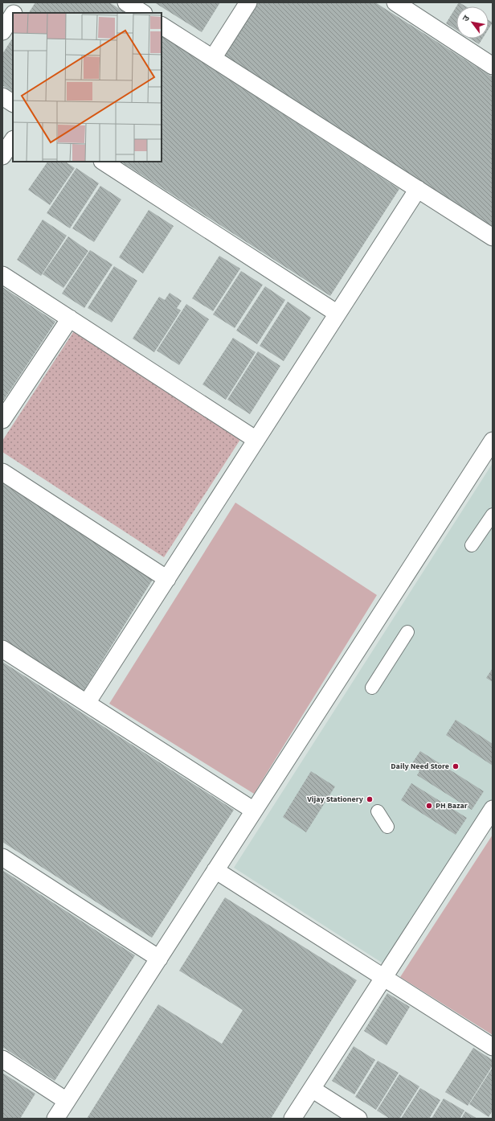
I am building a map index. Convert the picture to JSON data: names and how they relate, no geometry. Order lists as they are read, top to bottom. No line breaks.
{"places":["Daily Need Store","Vijay Stationery","PH Bazar"],"north":"top left"}
